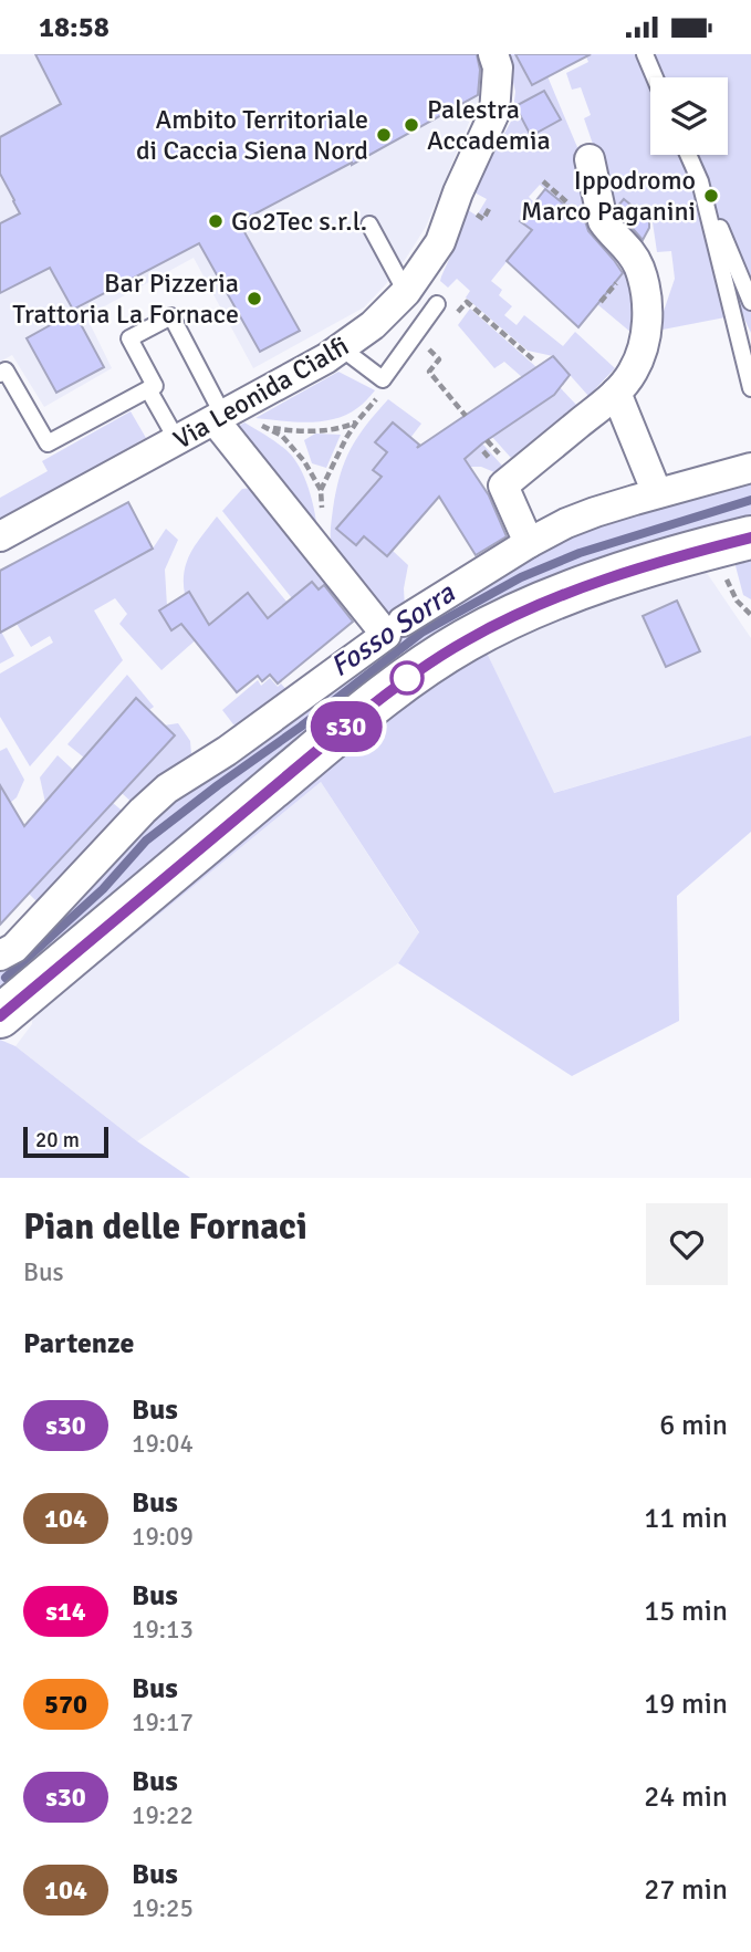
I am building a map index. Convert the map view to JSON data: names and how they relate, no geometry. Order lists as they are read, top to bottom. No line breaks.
{"streets":{"street":["Via Leonida Cialfi"]},"water":["Fosso Sorra"],"places":["Palestra Accademia","Ambito Territoriale di Caccia Siena Nord","Ippodromo Marco Paganini","Go2Tec s.r.l.","Bar Pizzeria Trattoria La Fornace"],"lines":["bus line s30"],"scale_bar":"20 m","page":{"status":"18:58","on_map":"s30","scale":"20 m","heading":[["Pian delle Fornaci","Bus"],"Partenze"],"list":[{"mark":"s30","name":"Bus","note":"19:04","value":"6 min"},{"mark":"104","name":"Bus","note":"19:09","value":"11 min"},{"mark":"s14","name":"Bus","note":"19:13","value":"15 min"},{"mark":"570","name":"Bus","note":"19:17","value":"19 min"},{"mark":"s30","name":"Bus","note":"19:22","value":"24 min"},{"mark":"104","name":"Bus","note":"19:25","value":"27 min"}]}}
